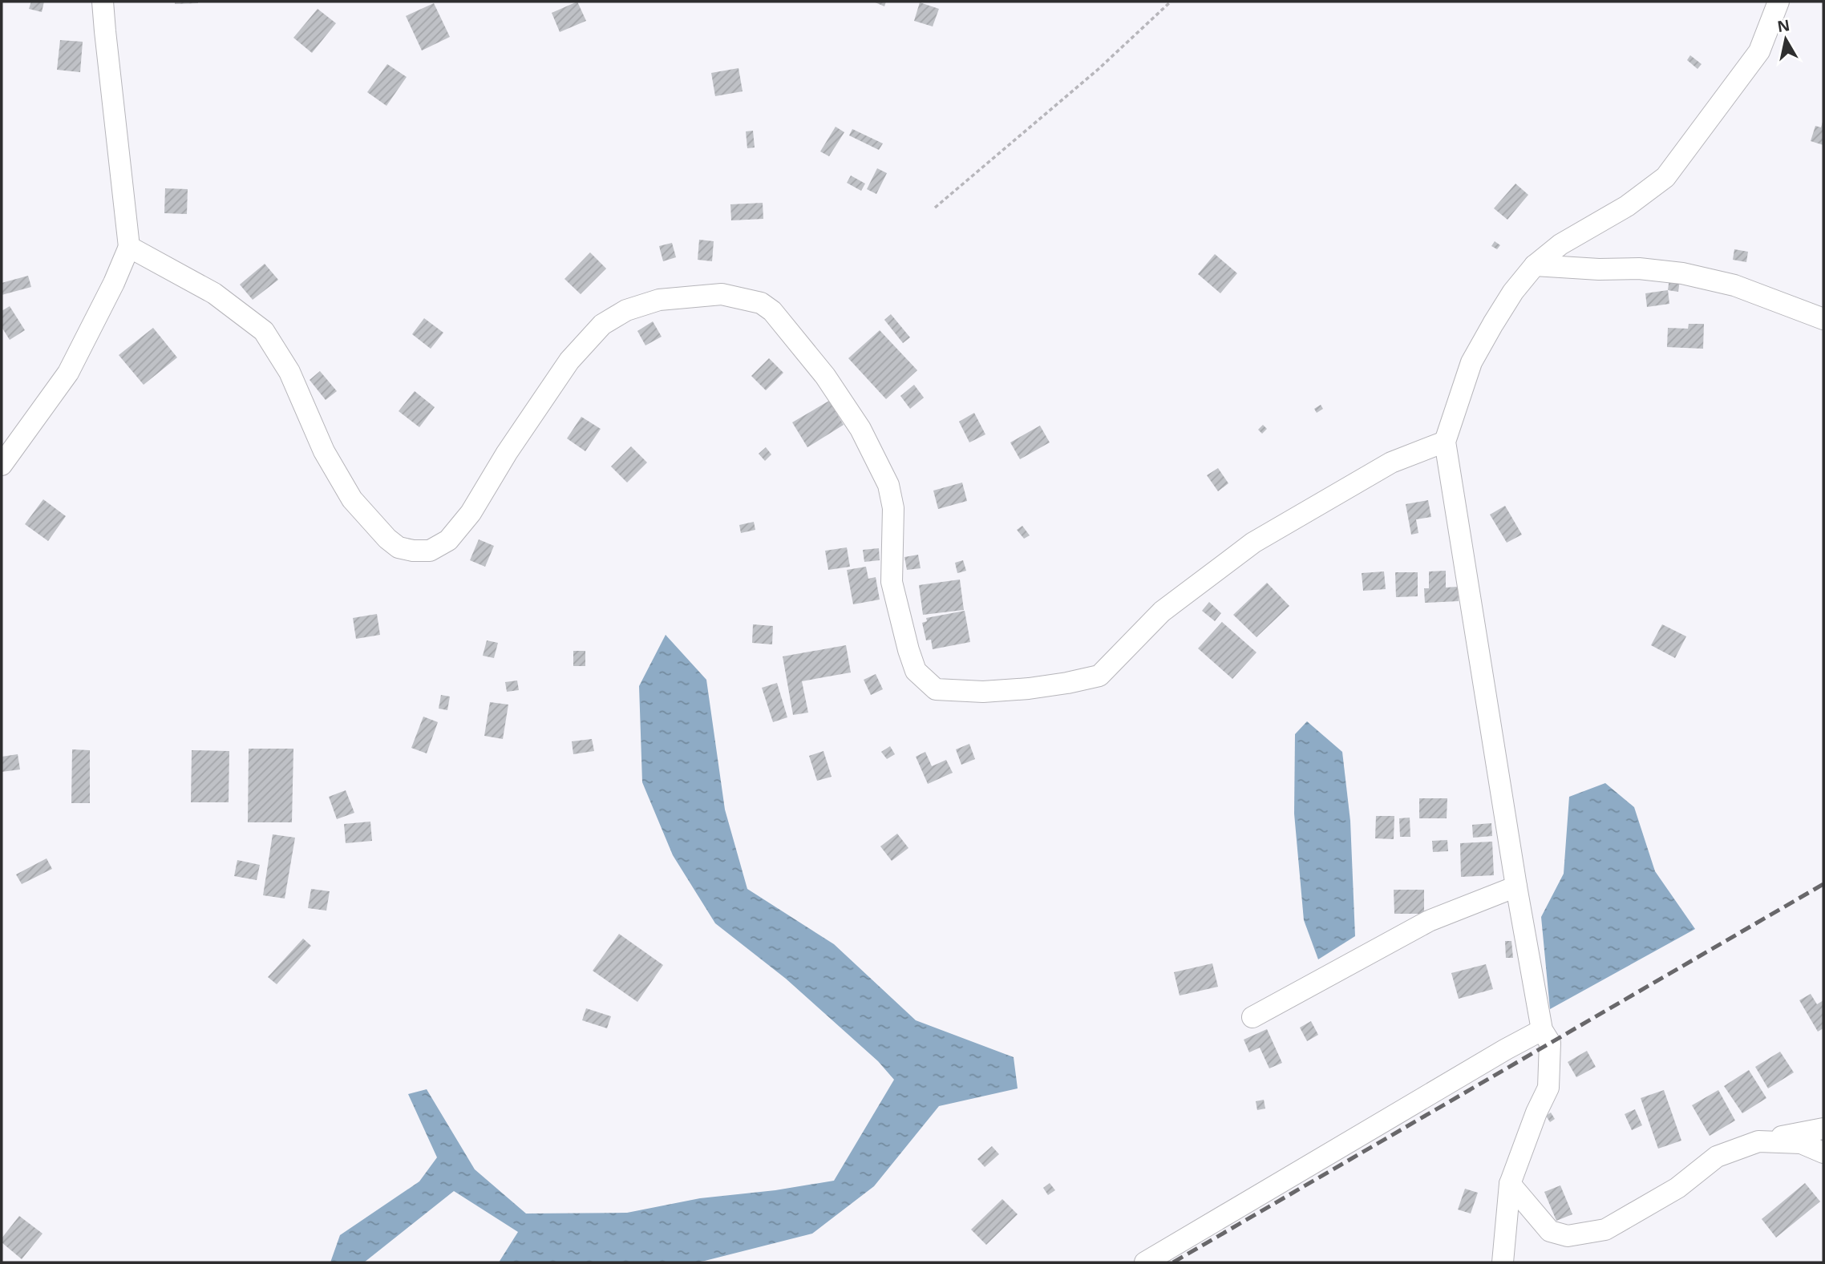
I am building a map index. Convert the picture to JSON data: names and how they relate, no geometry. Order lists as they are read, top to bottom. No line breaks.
{"north":"top"}
